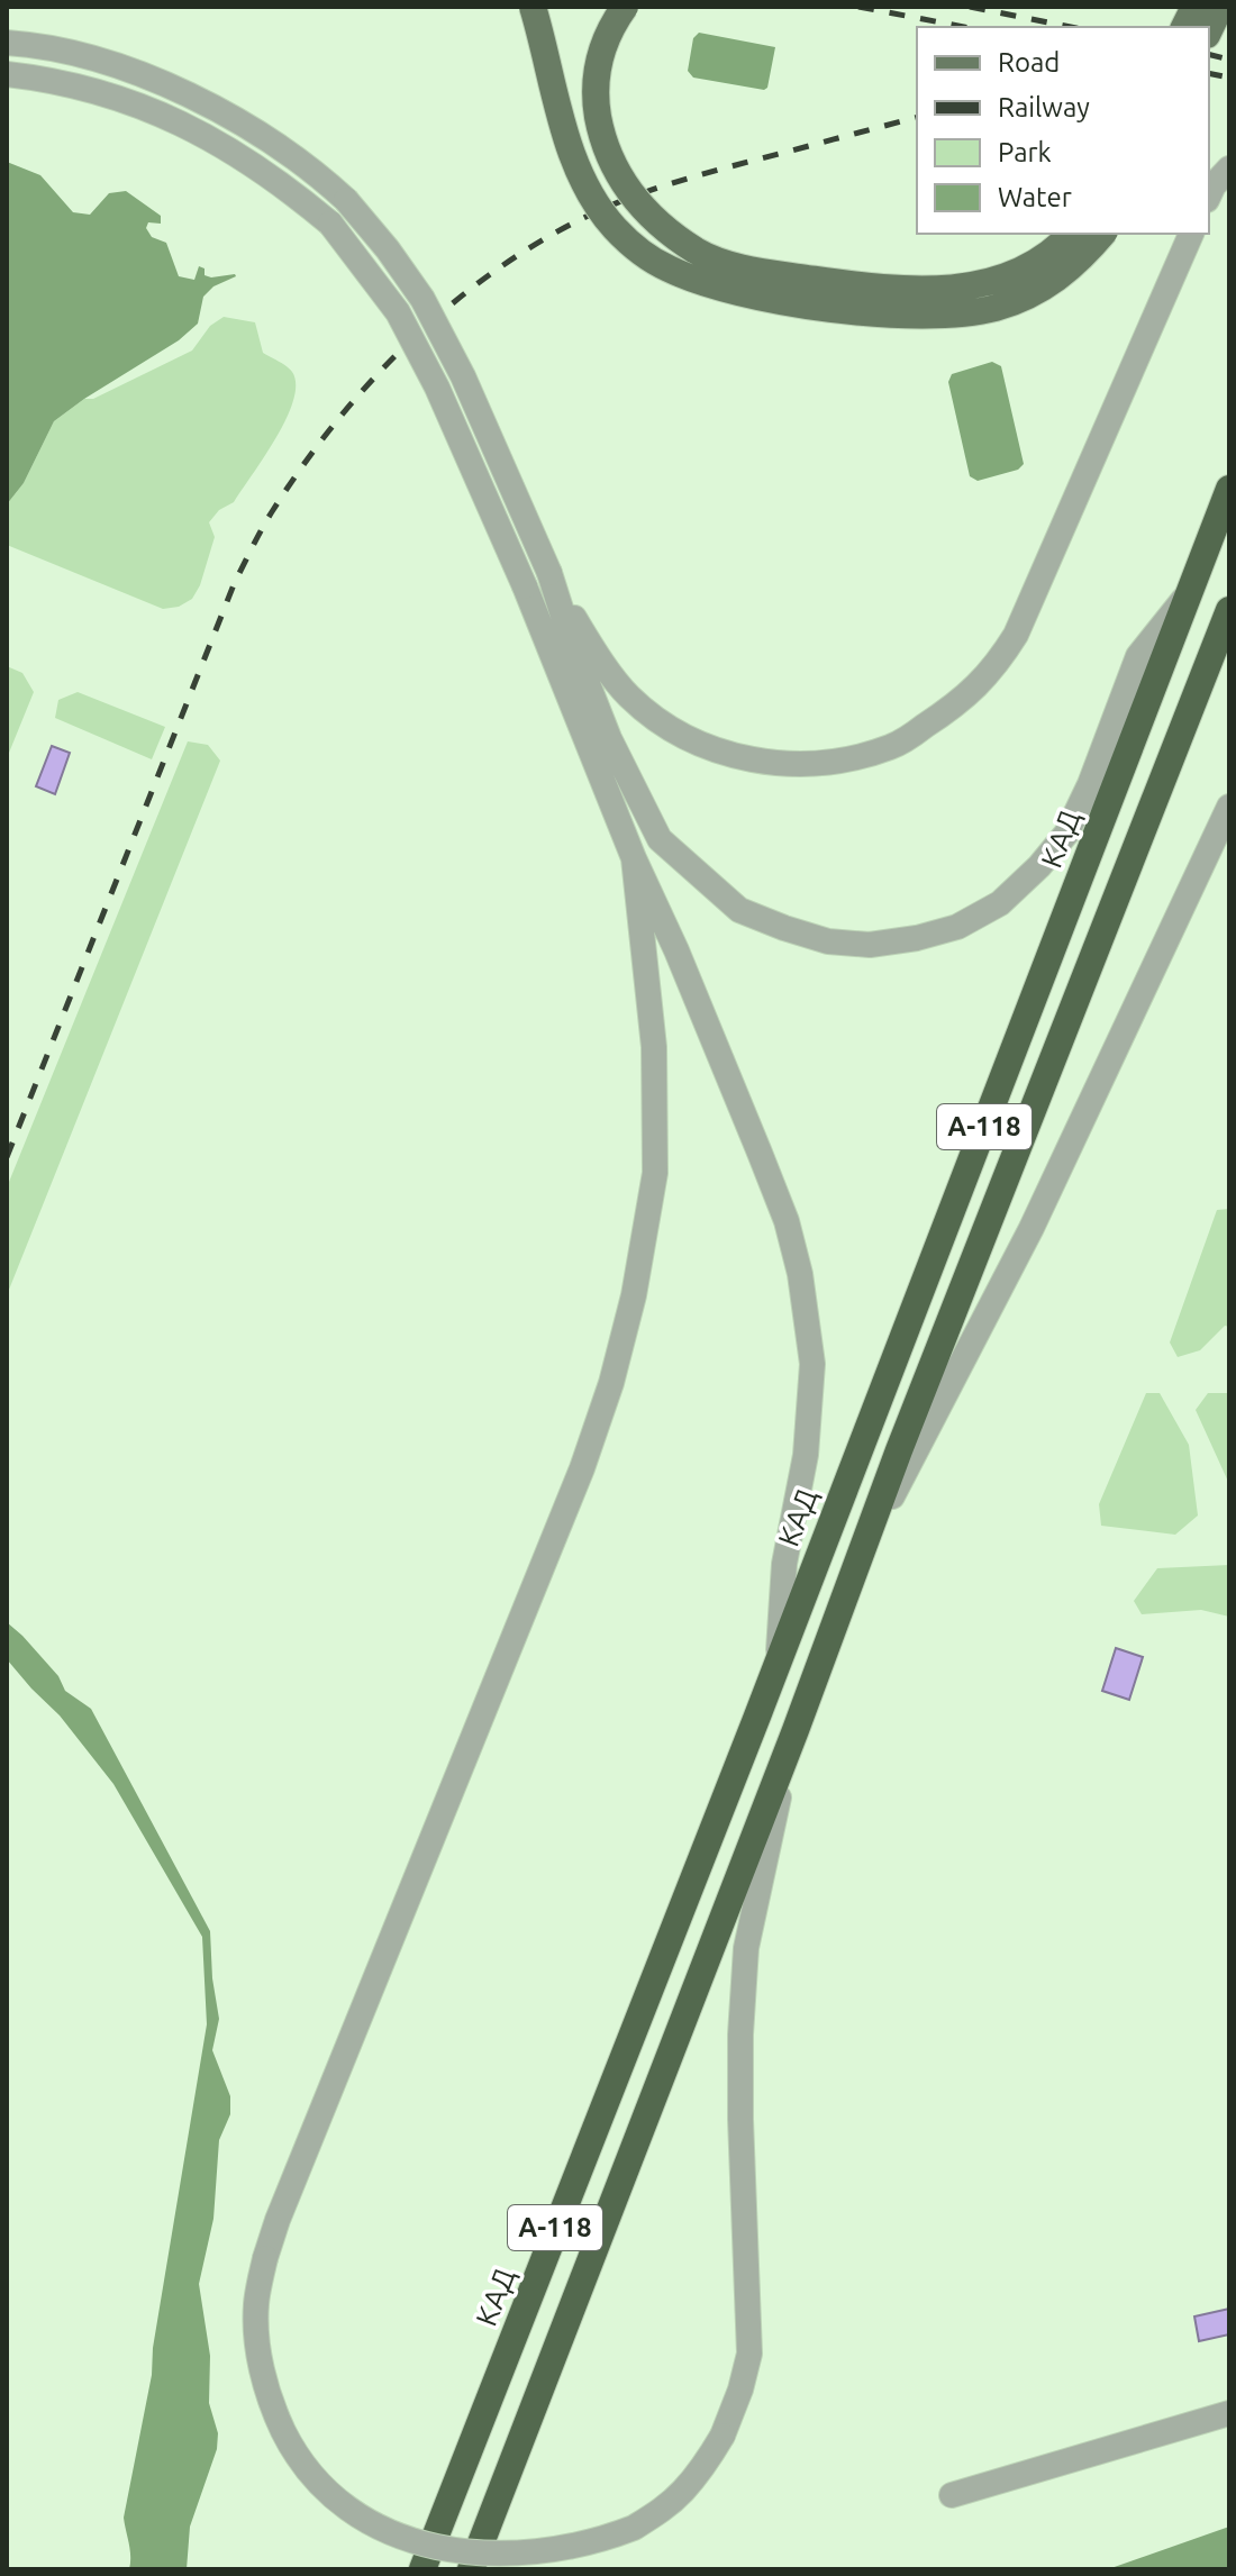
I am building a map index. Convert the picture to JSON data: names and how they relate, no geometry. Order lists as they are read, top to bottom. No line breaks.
{"streets":{"highway":["КАД","А-118"]},"legend":["Road","Railway","Park","Water"]}
